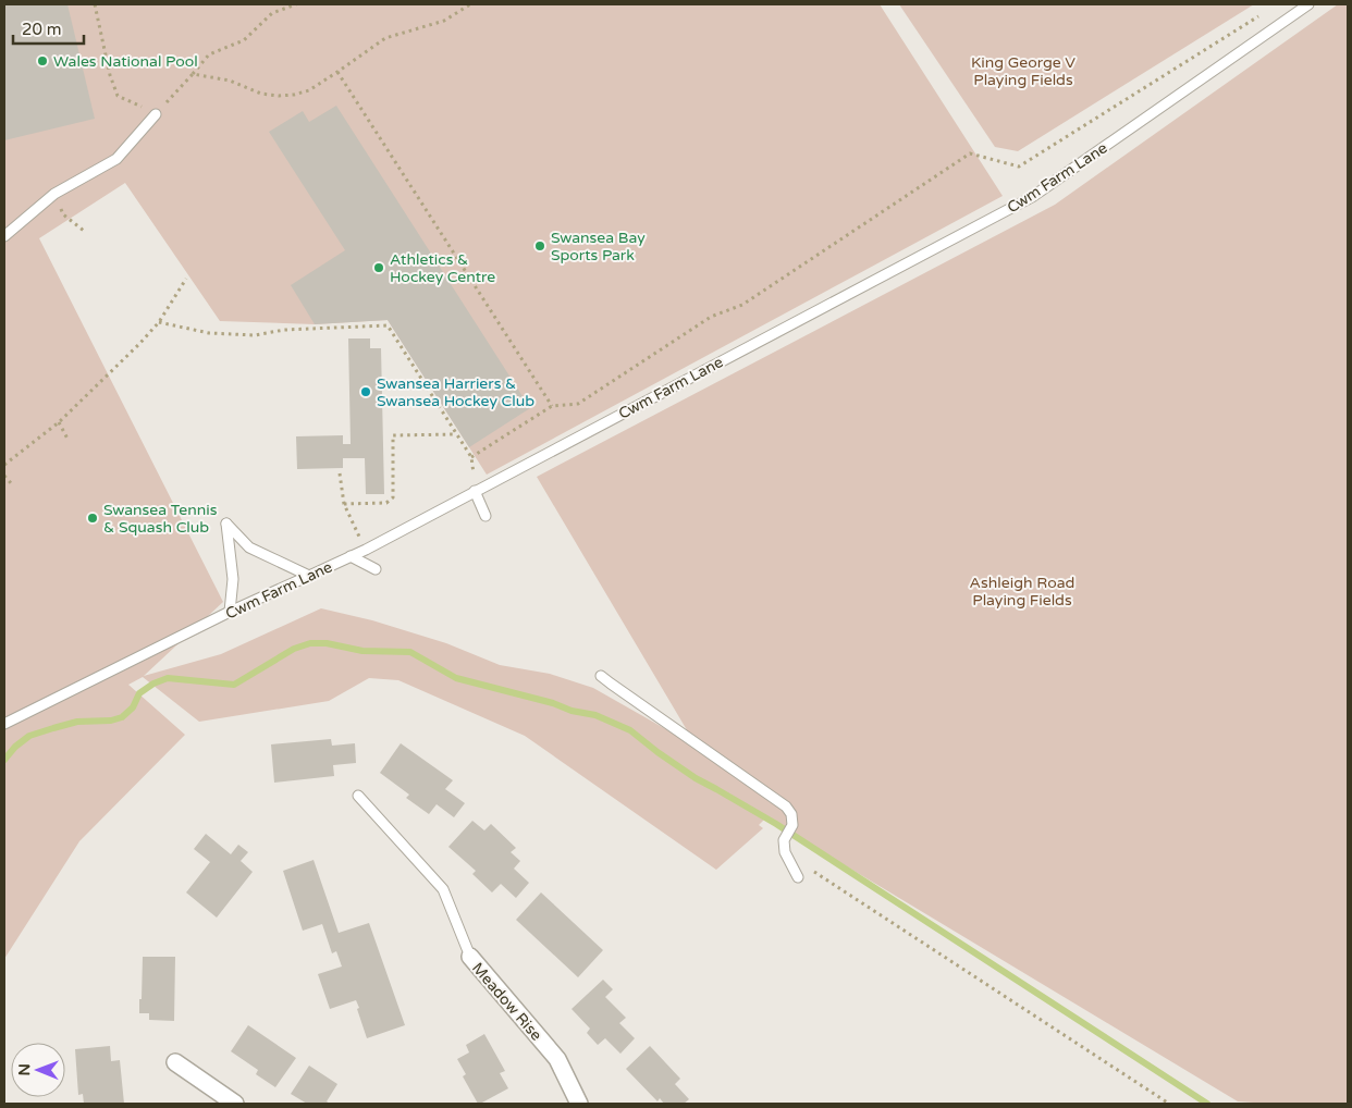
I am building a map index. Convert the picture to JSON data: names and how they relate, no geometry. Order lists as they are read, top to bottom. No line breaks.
{"streets":{"street":["Meadow Rise"],"lane":["Cwm Farm Lane"]},"parks":["King George V Playing Fields","Ashleigh Road Playing Fields"],"places":["Wales National Pool","Swansea Bay Sports Park","Athletics & Hockey Centre","Swansea Harriers & Swansea Hockey Club","Swansea Tennis & Squash Club"],"scale_bar":"20 m","north":"left"}
